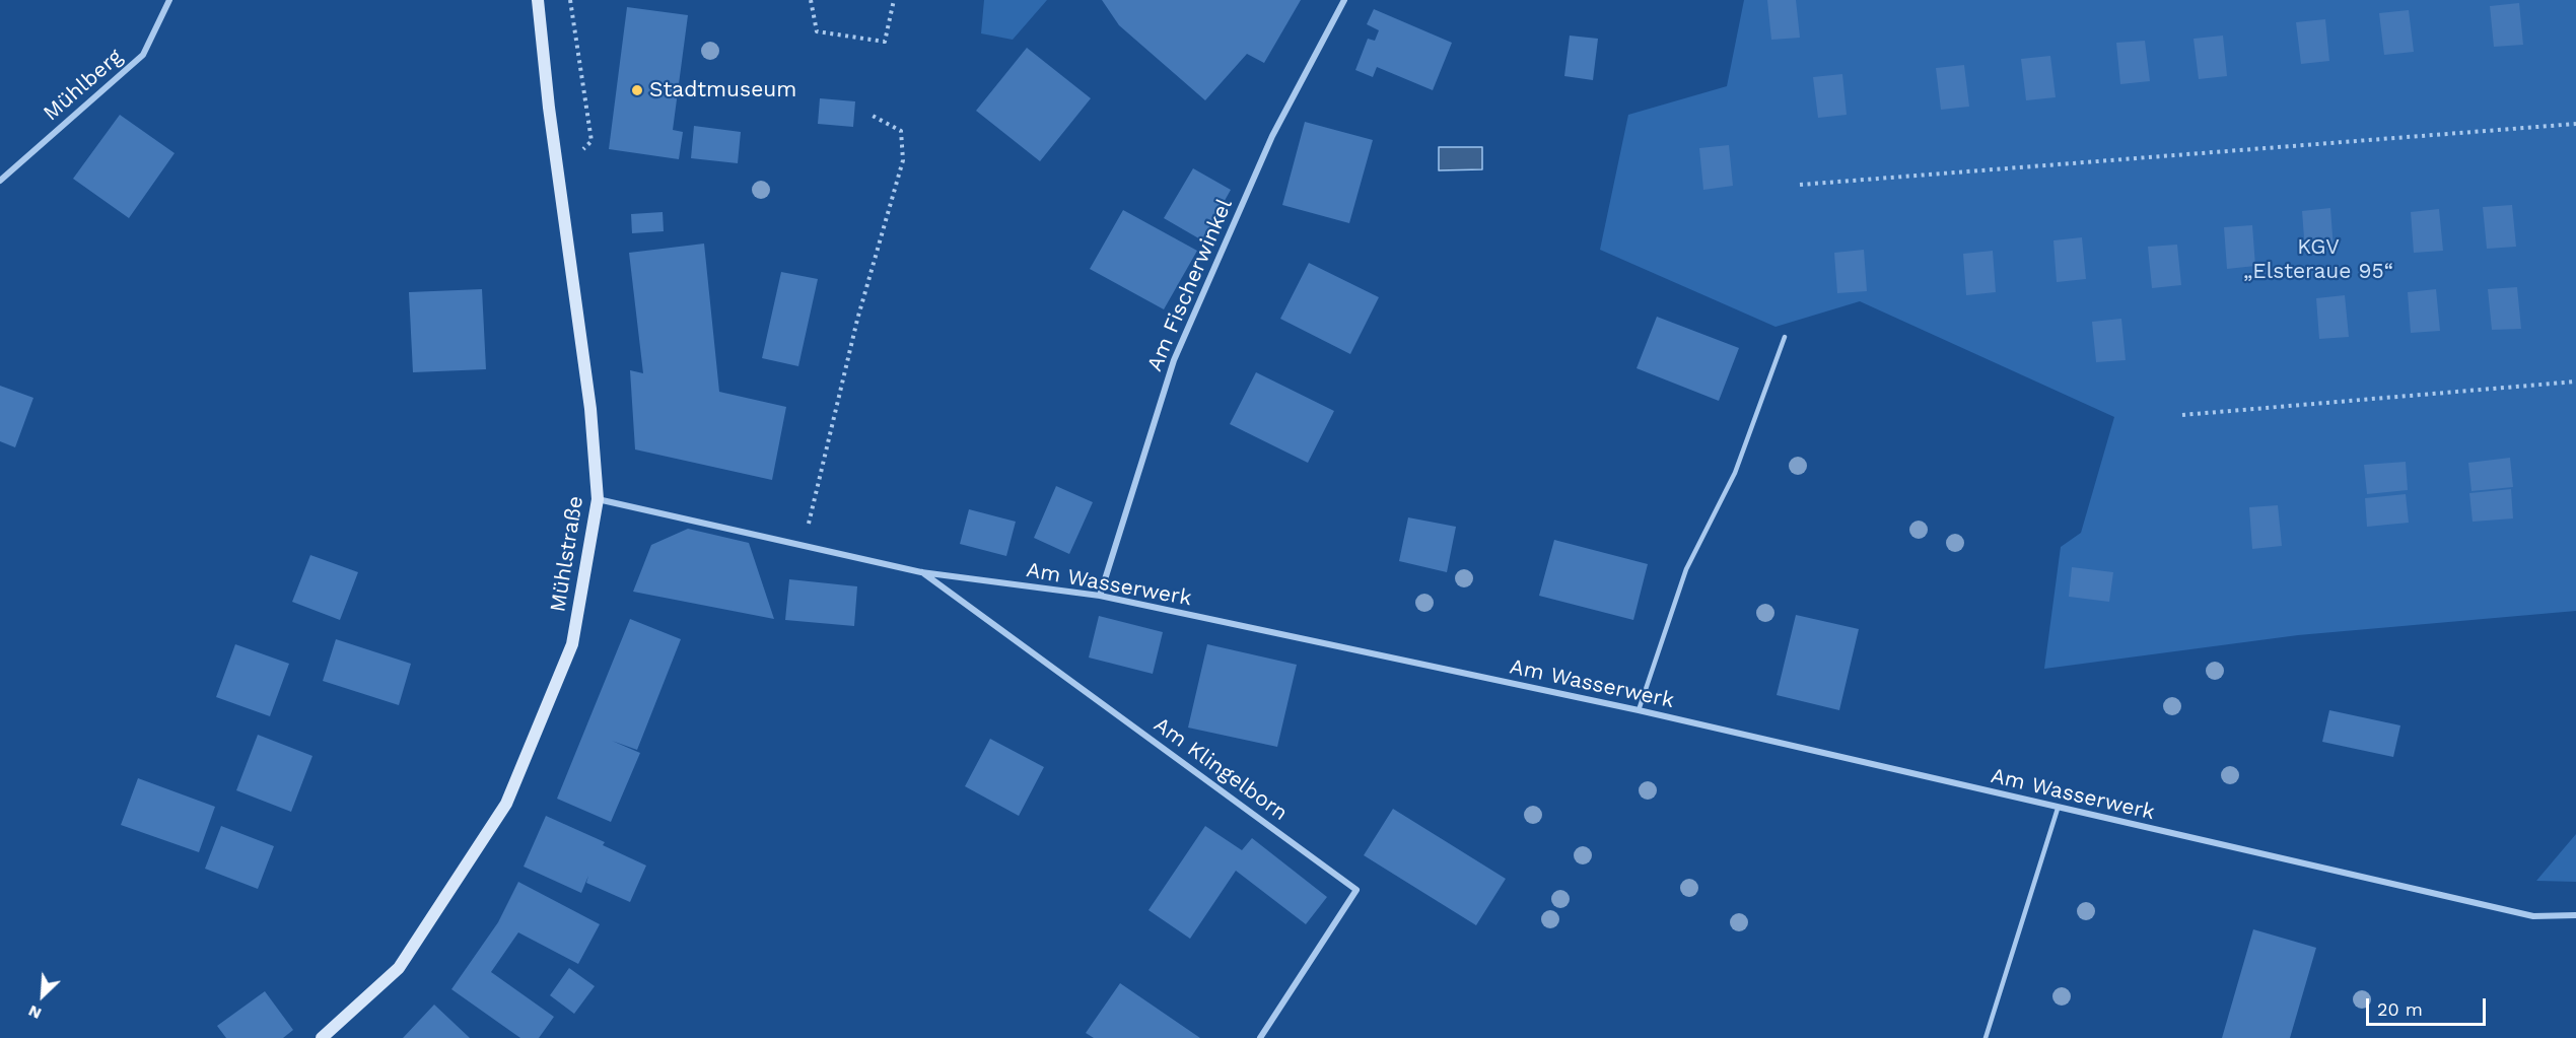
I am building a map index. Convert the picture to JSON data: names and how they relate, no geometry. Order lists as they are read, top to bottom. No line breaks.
{"streets":{"street":["Mühlberg","Am Fischerwinkel","Mühlstraße","Am Wasserwerk","Am Klingelborn"]},"crossings":[["Am Fischerwinkel","Am Wasserwerk"],["Mühlstraße","Am Wasserwerk"],["Am Wasserwerk","Am Klingelborn"]],"parks":["KGV „Elsteraue 95“"],"places":["Stadtmuseum"],"scale_bar":"20 m","north":"bottom left"}
